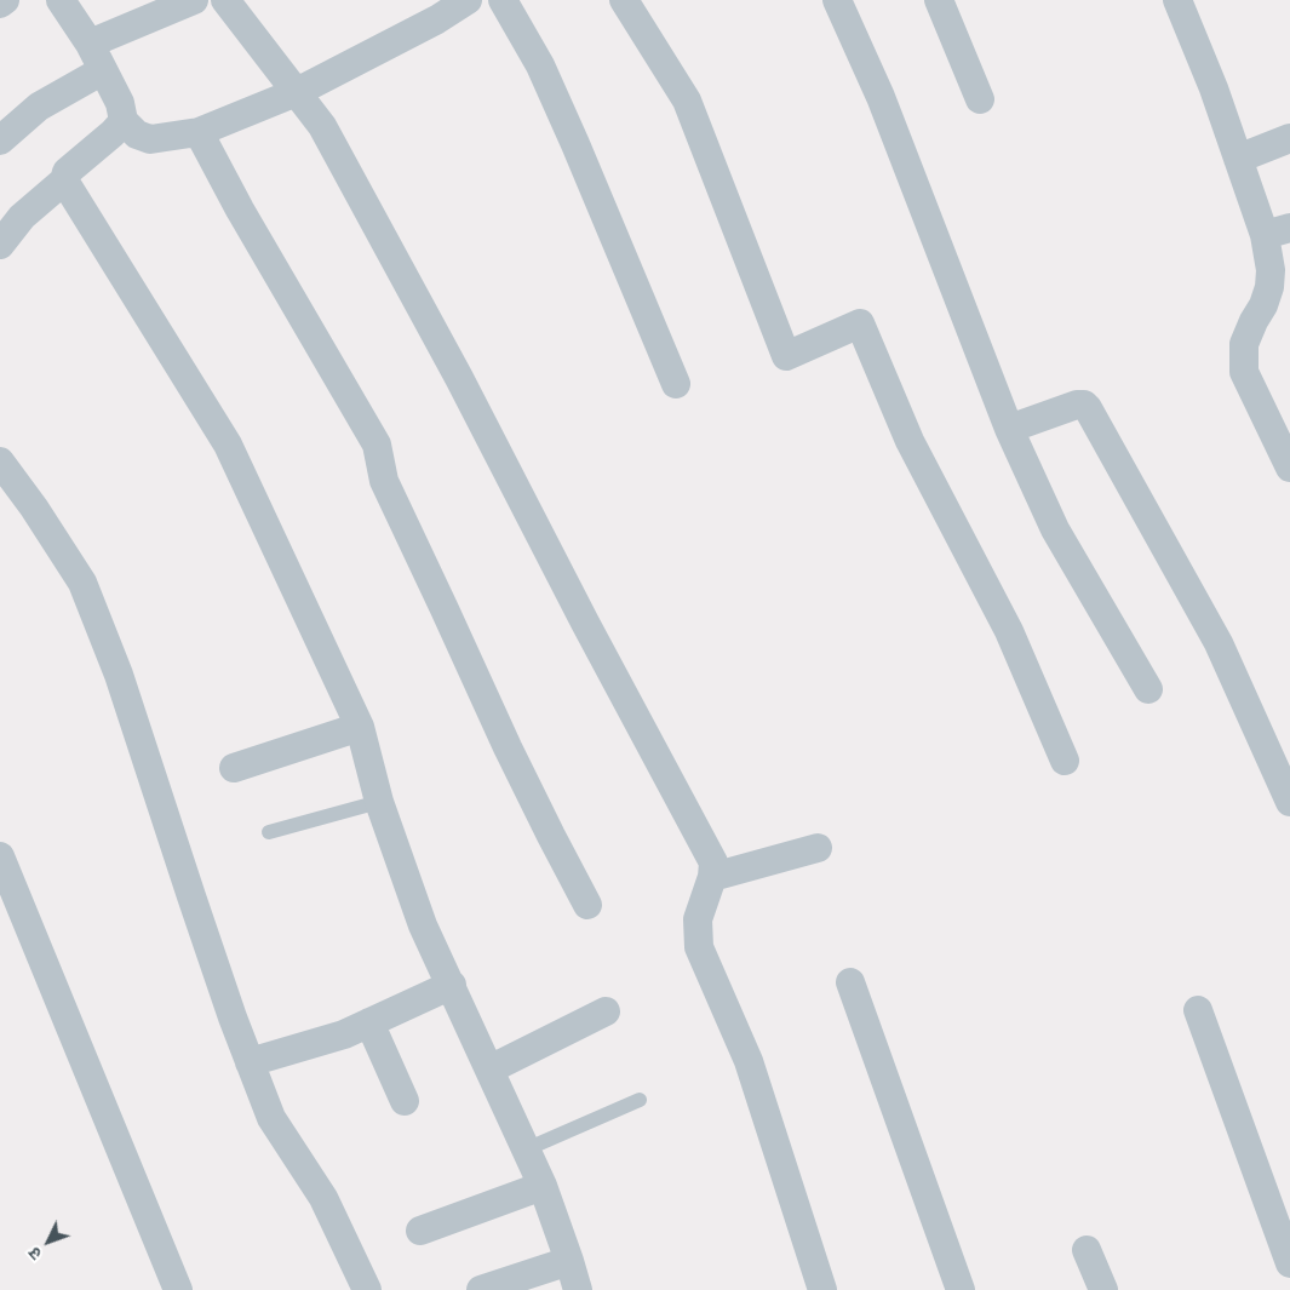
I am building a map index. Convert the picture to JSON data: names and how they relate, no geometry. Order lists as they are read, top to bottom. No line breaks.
{"north":"bottom left"}
